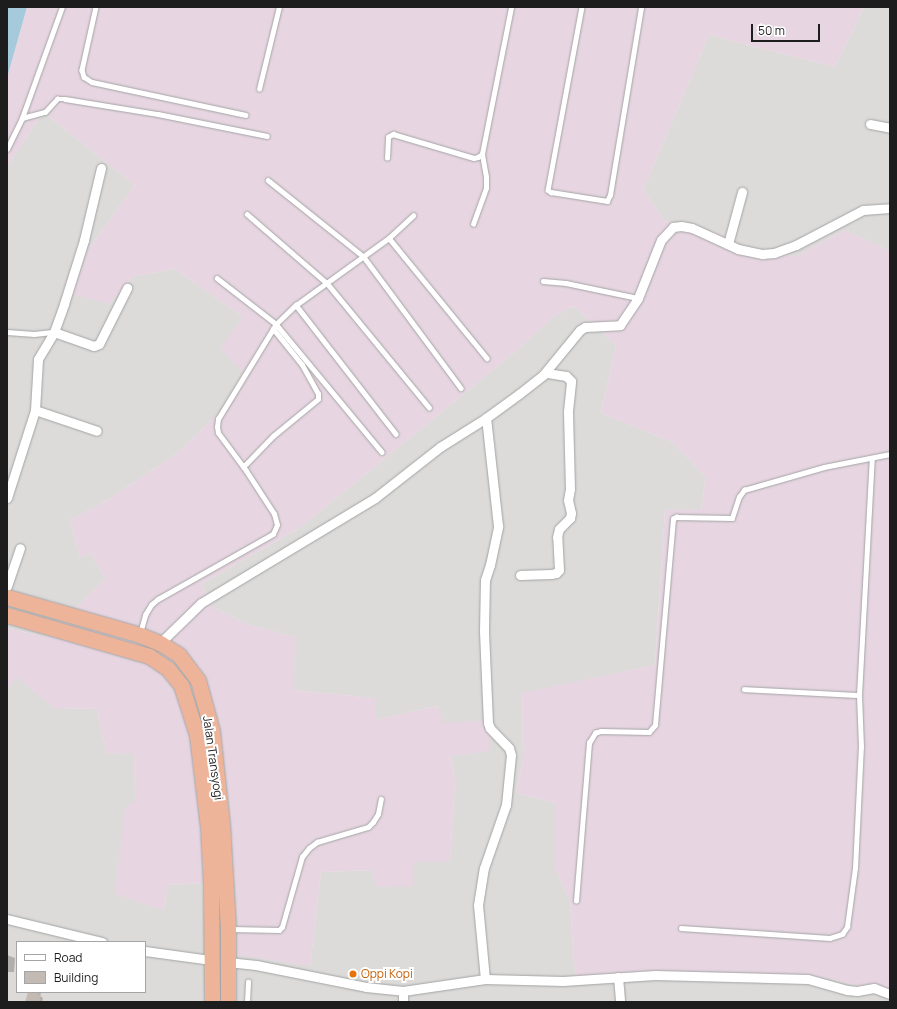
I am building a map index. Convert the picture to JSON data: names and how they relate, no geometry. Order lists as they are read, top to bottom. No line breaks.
{"streets":{"highway":["Jalan Transyogi"]},"places":["Oppi Kopi"],"legend":["Road","Building"],"scale_bar":"50 m"}
